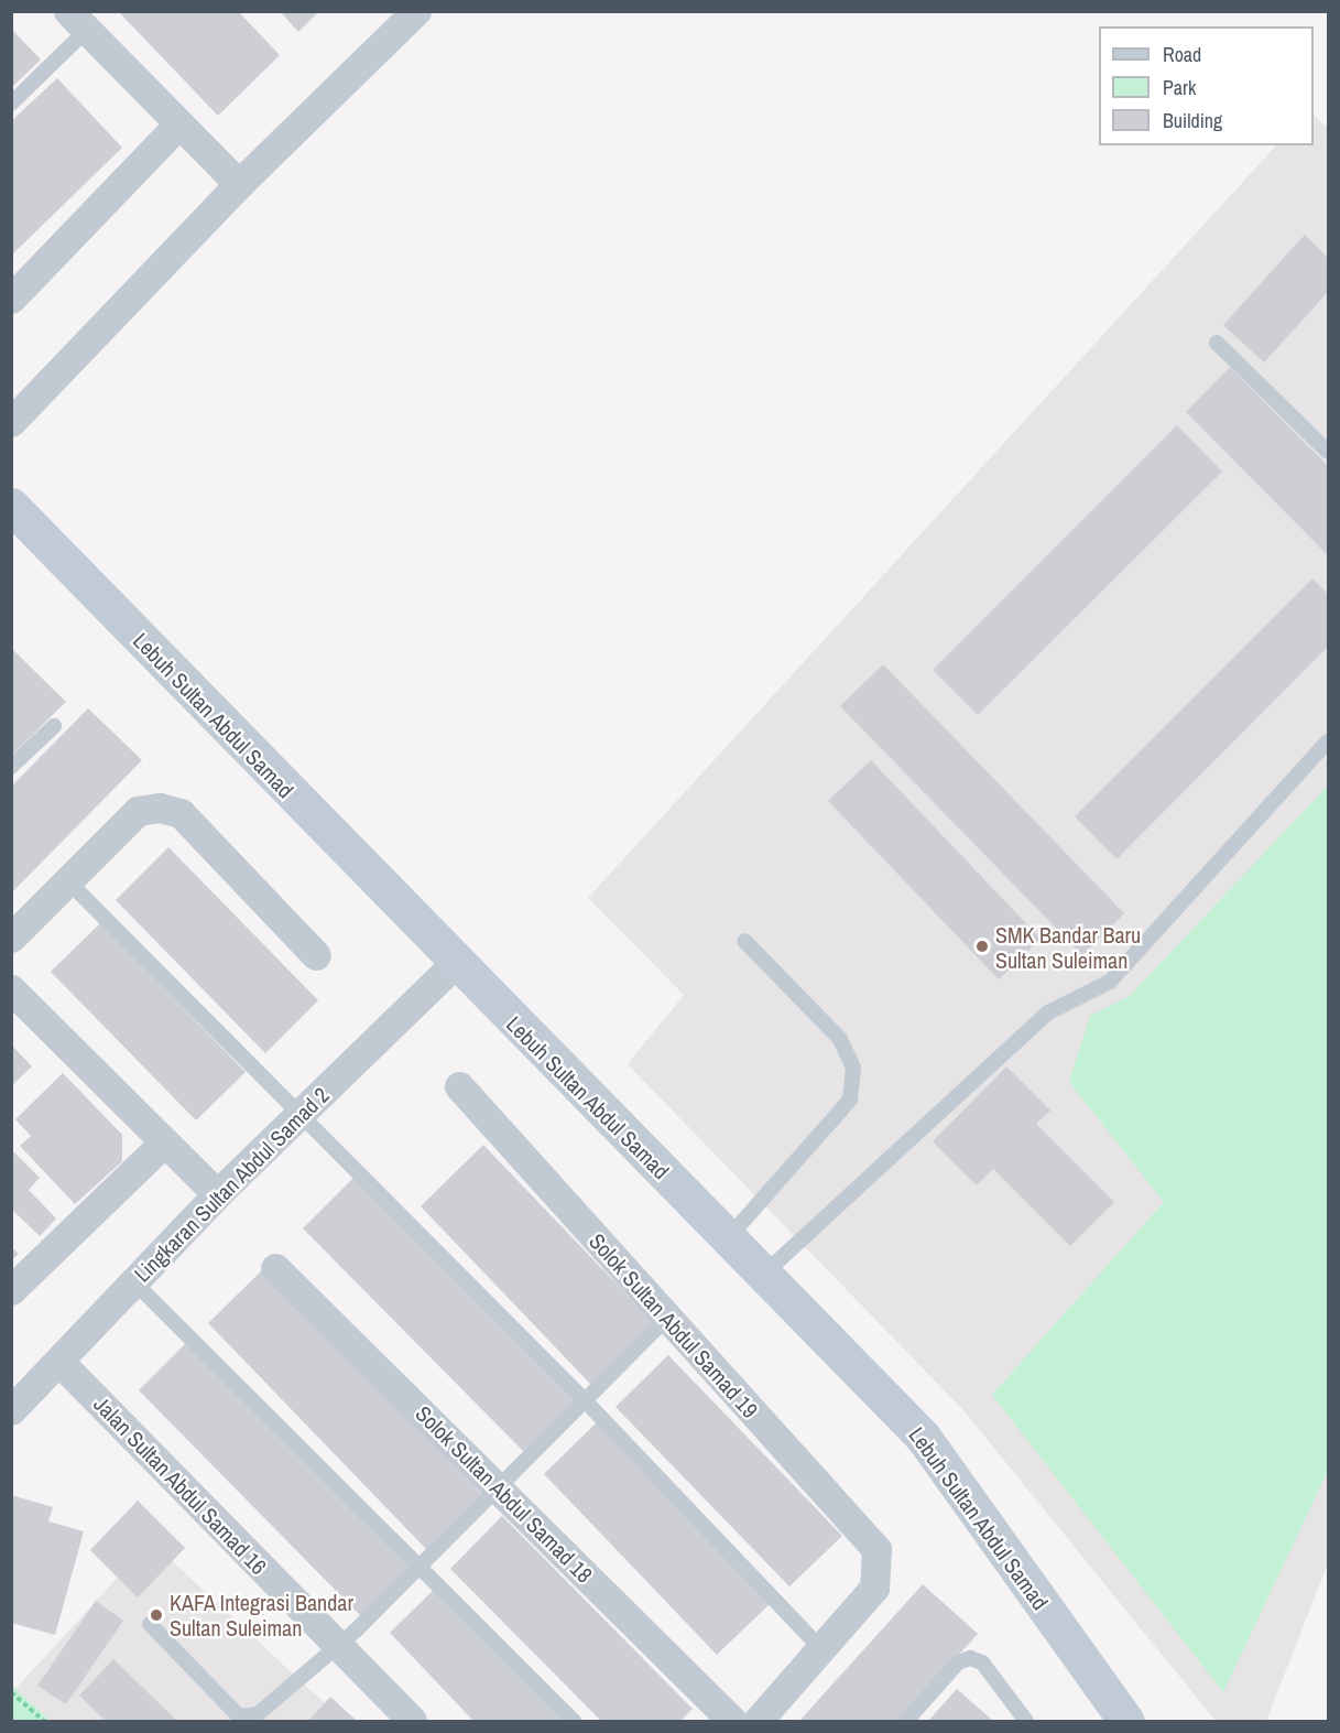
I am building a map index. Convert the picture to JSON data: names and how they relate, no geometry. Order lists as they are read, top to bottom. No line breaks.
{"streets":{"street":["Lebuh Sultan Abdul Samad","Lingkaran Sultan Abdul Samad 2","Solok Sultan Abdul Samad 19","Jalan Sultan Abdul Samad 16","Solok Sultan Abdul Samad 18"]},"crossings":[["Lebuh Sultan Abdul Samad","Lingkaran Sultan Abdul Samad 2"],["Lingkaran Sultan Abdul Samad 2","Jalan Sultan Abdul Samad 16"]],"places":["SMK Bandar Baru Sultan Suleiman","KAFA Integrasi Bandar Sultan Suleiman"],"legend":["Road","Park","Building"]}
